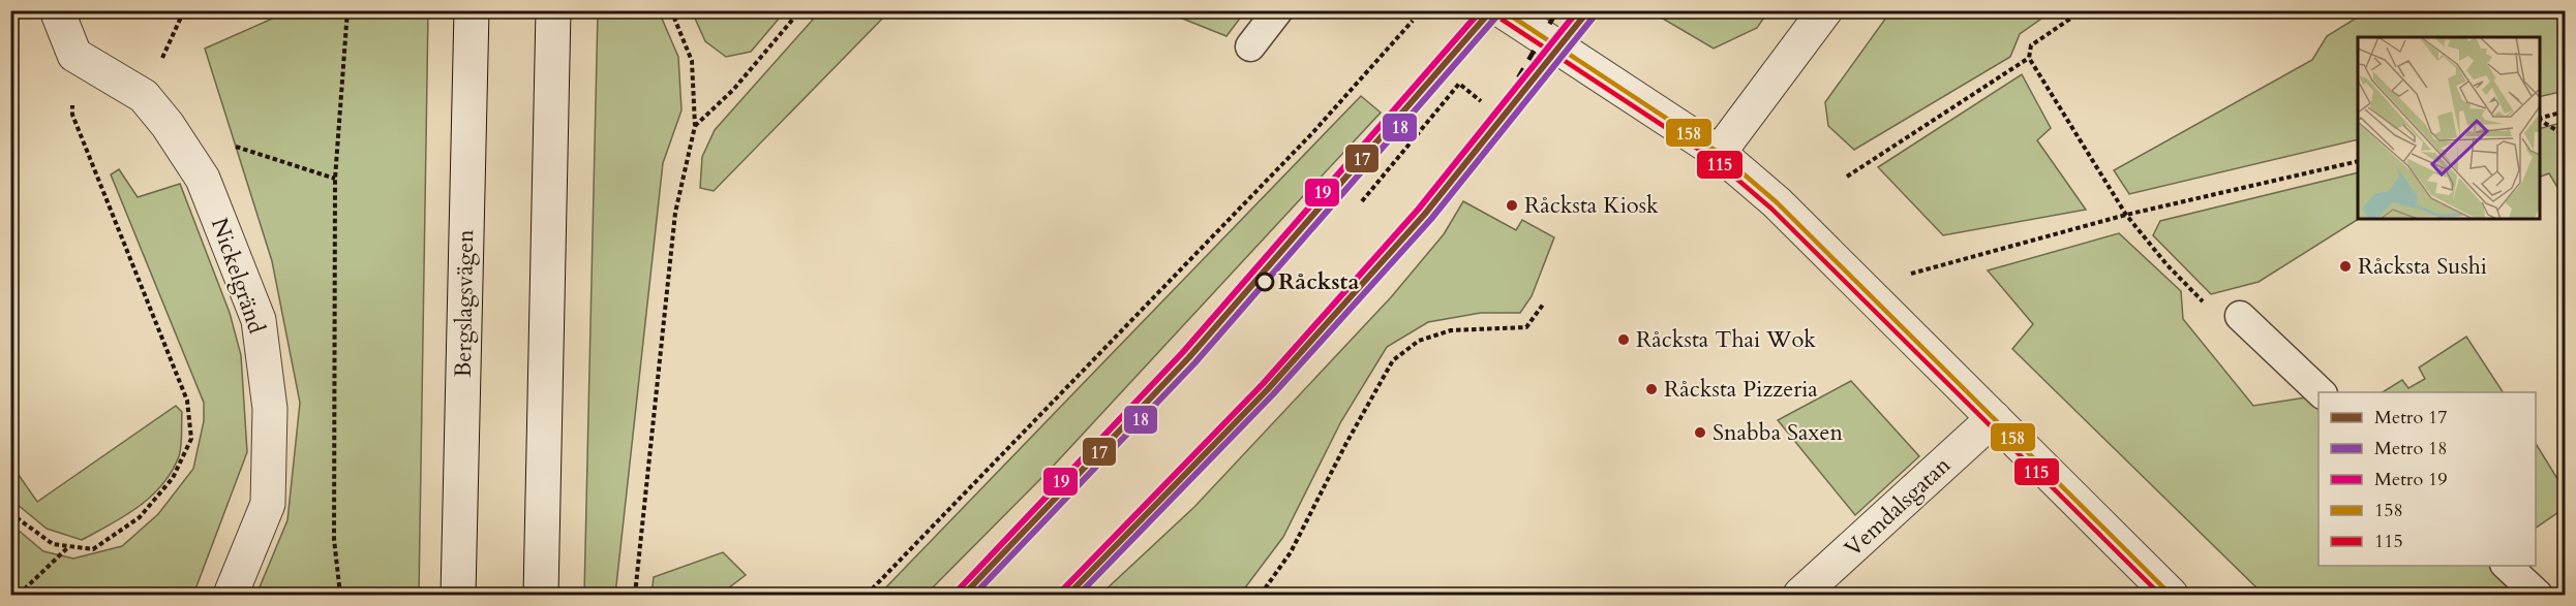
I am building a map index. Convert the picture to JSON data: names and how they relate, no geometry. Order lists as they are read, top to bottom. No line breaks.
{"streets":{"street":["Nickelgränd","Bergslagsvägen","Vemdalsgatan"]},"places":["Råcksta Kiosk","Råcksta Sushi","Råcksta","Råcksta Thai Wok","Råcksta Pizzeria","Snabba Saxen"],"lines":["metro line 17","metro line 19","transit line 158","metro line 18","transit line 115"],"legend":["Metro 17","Metro 18","Metro 19","158","115"]}
